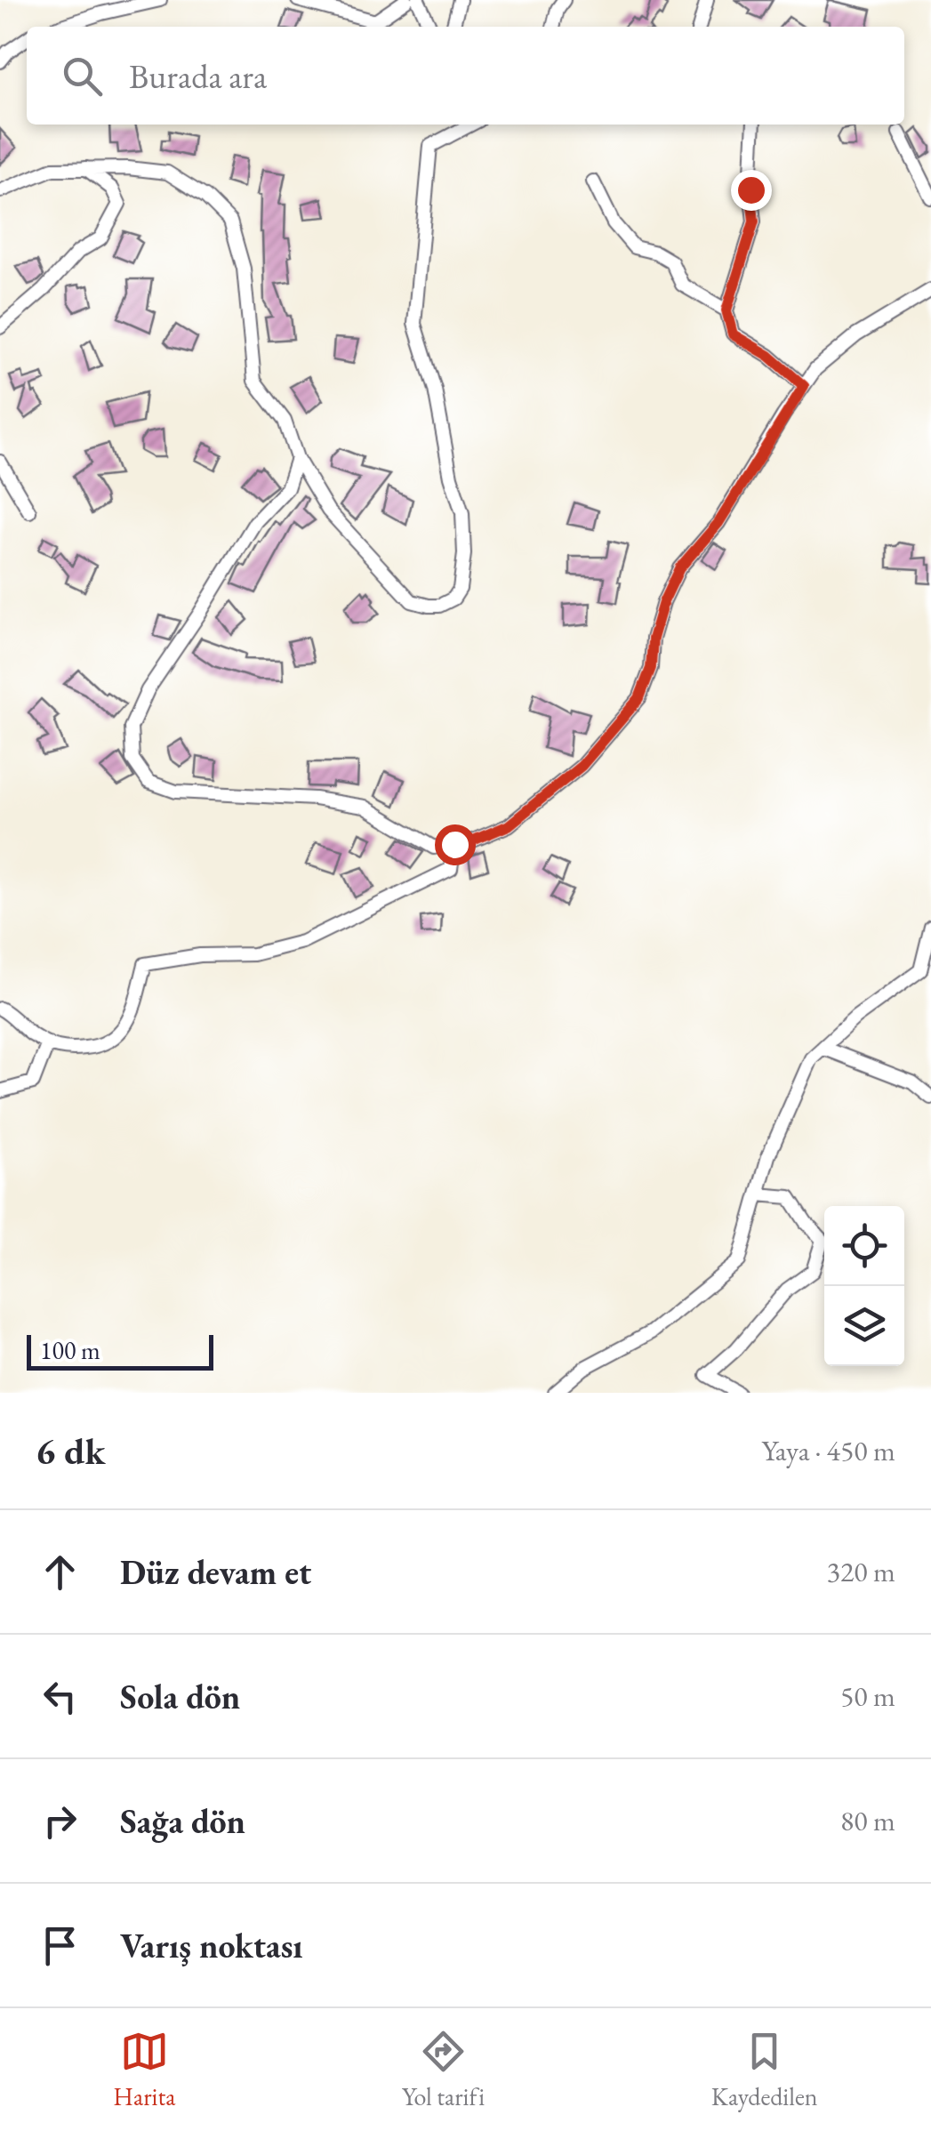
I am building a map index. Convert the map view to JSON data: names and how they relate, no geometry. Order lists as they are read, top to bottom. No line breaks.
{"scale_bar":"100 m","page":{"search":"Burada ara","scale":"100 m","heading":["6 dk","Yaya · 450 m"],"list":[["Düz devam et","320 m"],["Sola dön","50 m"],["Sağa dön","80 m"],"Varış noktası"],"nav":["Harita","Yol tarifi","Kaydedilen"]}}
